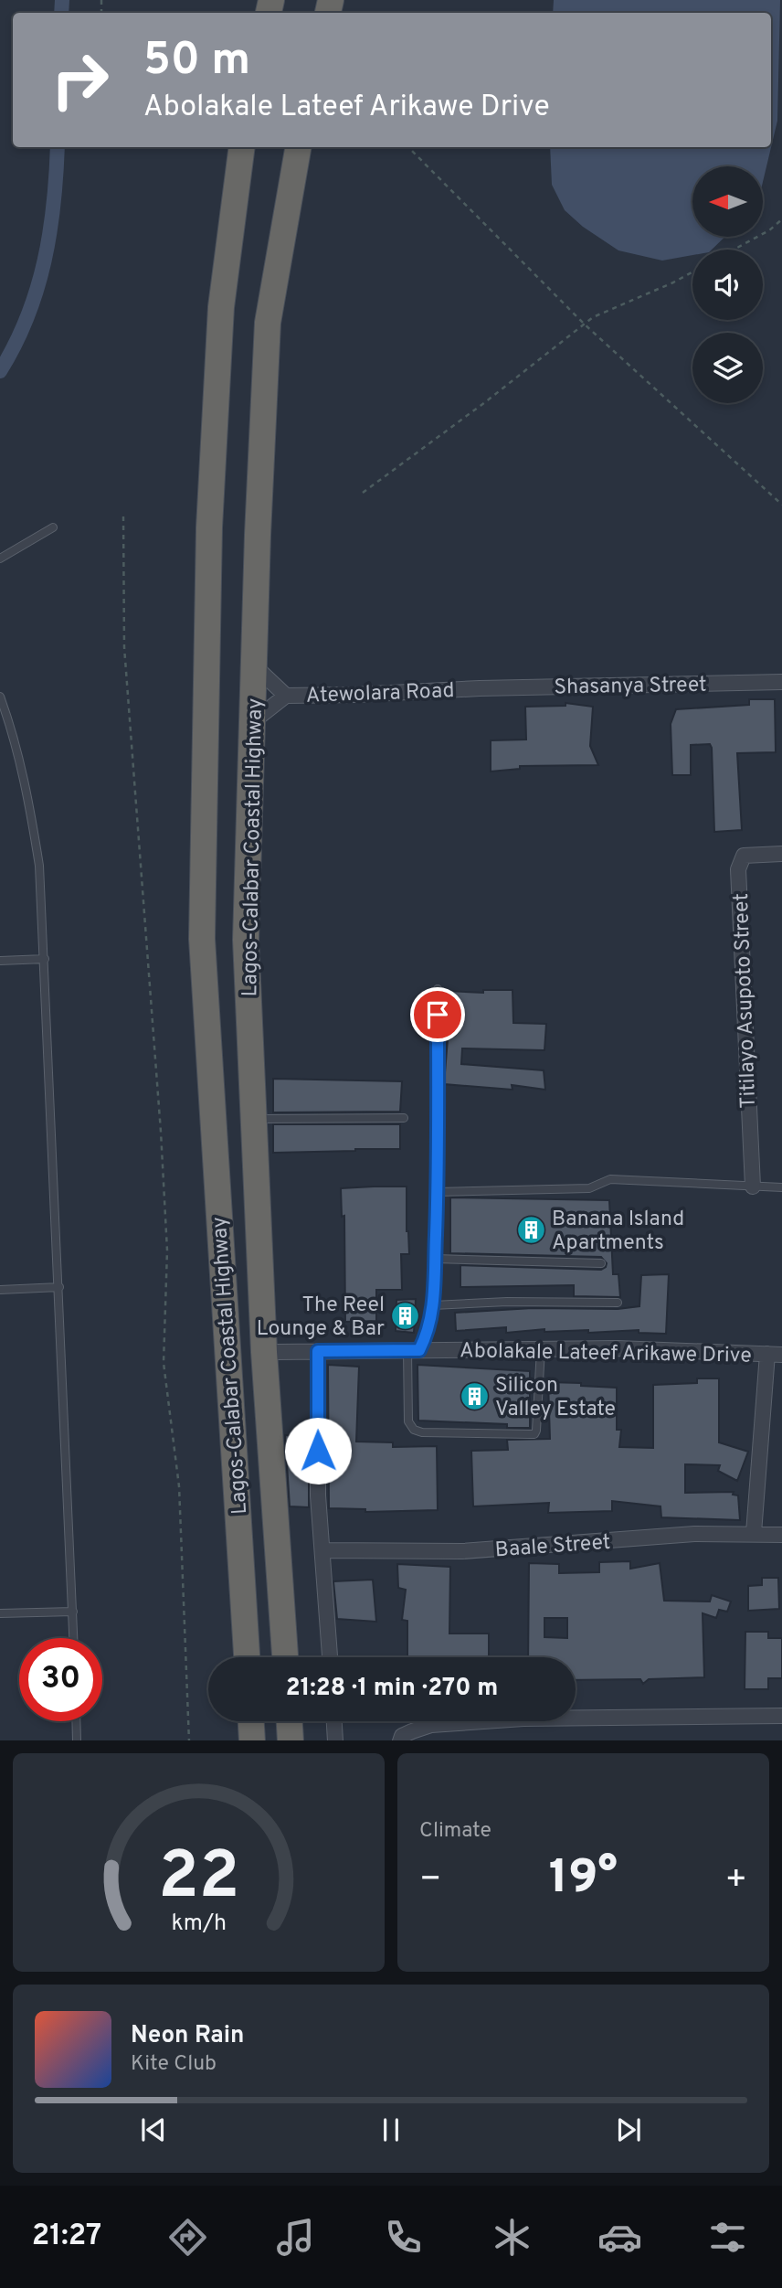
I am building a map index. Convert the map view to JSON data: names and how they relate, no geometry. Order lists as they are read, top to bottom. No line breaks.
{"streets":{"highway":["Lagos-Calabar Coastal Highway"],"street":["Shasanya Street","Atewolara Road","Titilayo Asupoto Street","Abolakale Lateef Arikawe Drive","Baale Street"]},"crossings":[["Shasanya Street","Atewolara Road"],["Atewolara Road","Lagos-Calabar Coastal Highway"]],"places":{"building":["Banana Island Apartments","The Reel Lounge & Bar","Silicon Valley Estate"]},"north":"left","page":{"turn":["50 m","Abolakale Lateef Arikawe Drive"],"limit":"30","trip":"21:28 · 1 min · 270 m","tile":"Climate","heat":["−","19°","+"],"song":["Neon Rain","Kite Club"],"tabs":"21:27","gauge":["22","km/h"]}}
